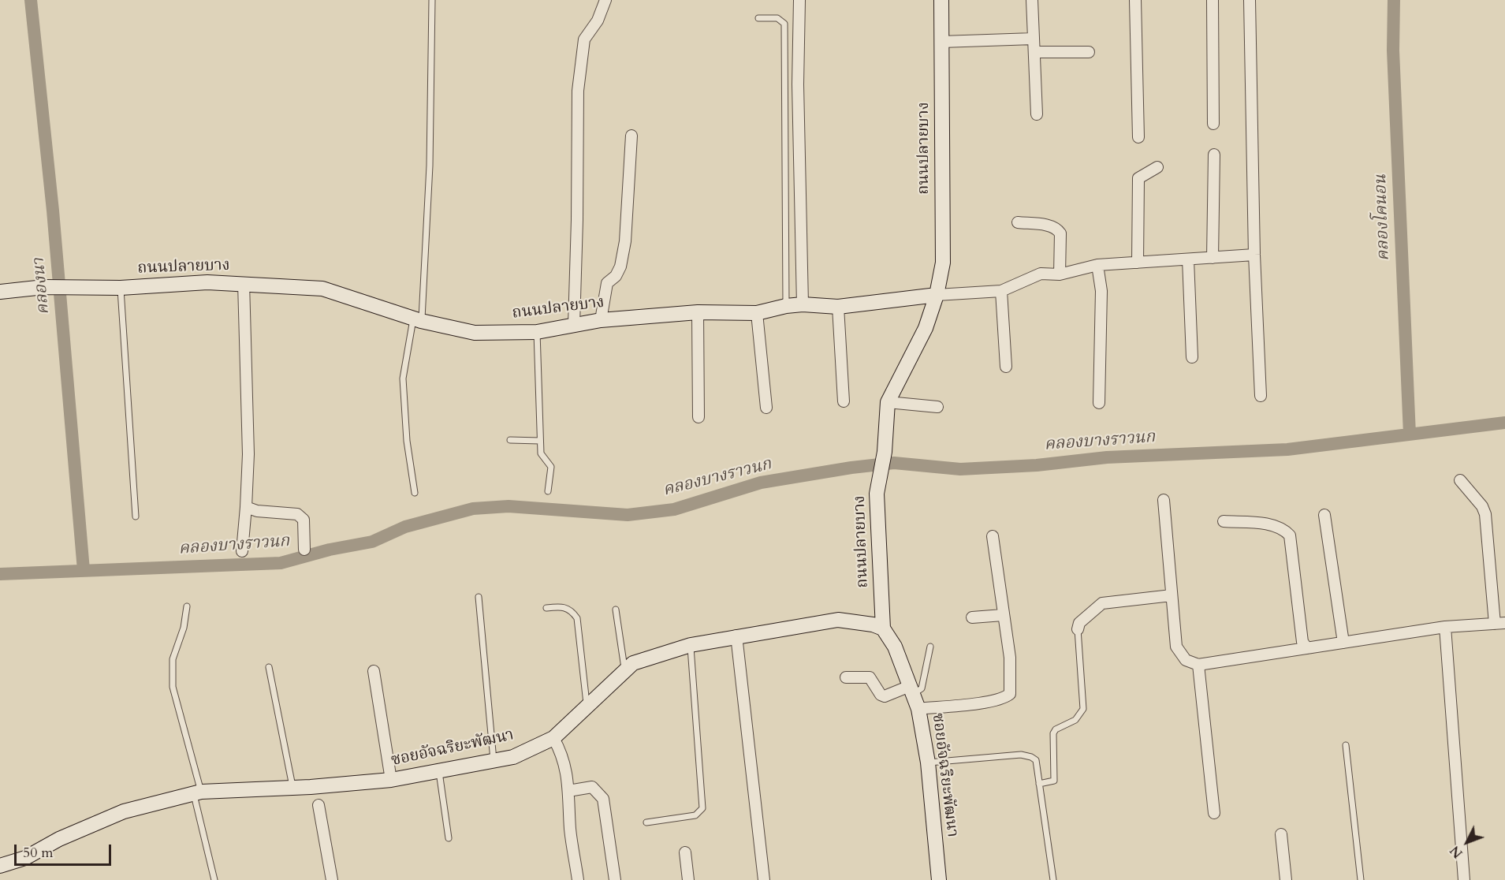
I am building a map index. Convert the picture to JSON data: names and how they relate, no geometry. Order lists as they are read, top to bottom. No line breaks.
{"streets":{"street":["ถนนปลายบาง","ซอยอัจฉริยะพัฒนา"]},"crossings":[["ถนนปลายบาง","ซอยอัจฉริยะพัฒนา"]],"water":["คลองโคนอน","คลองนา","คลองบางราวนก"],"scale_bar":"50 m","north":"bottom left"}
